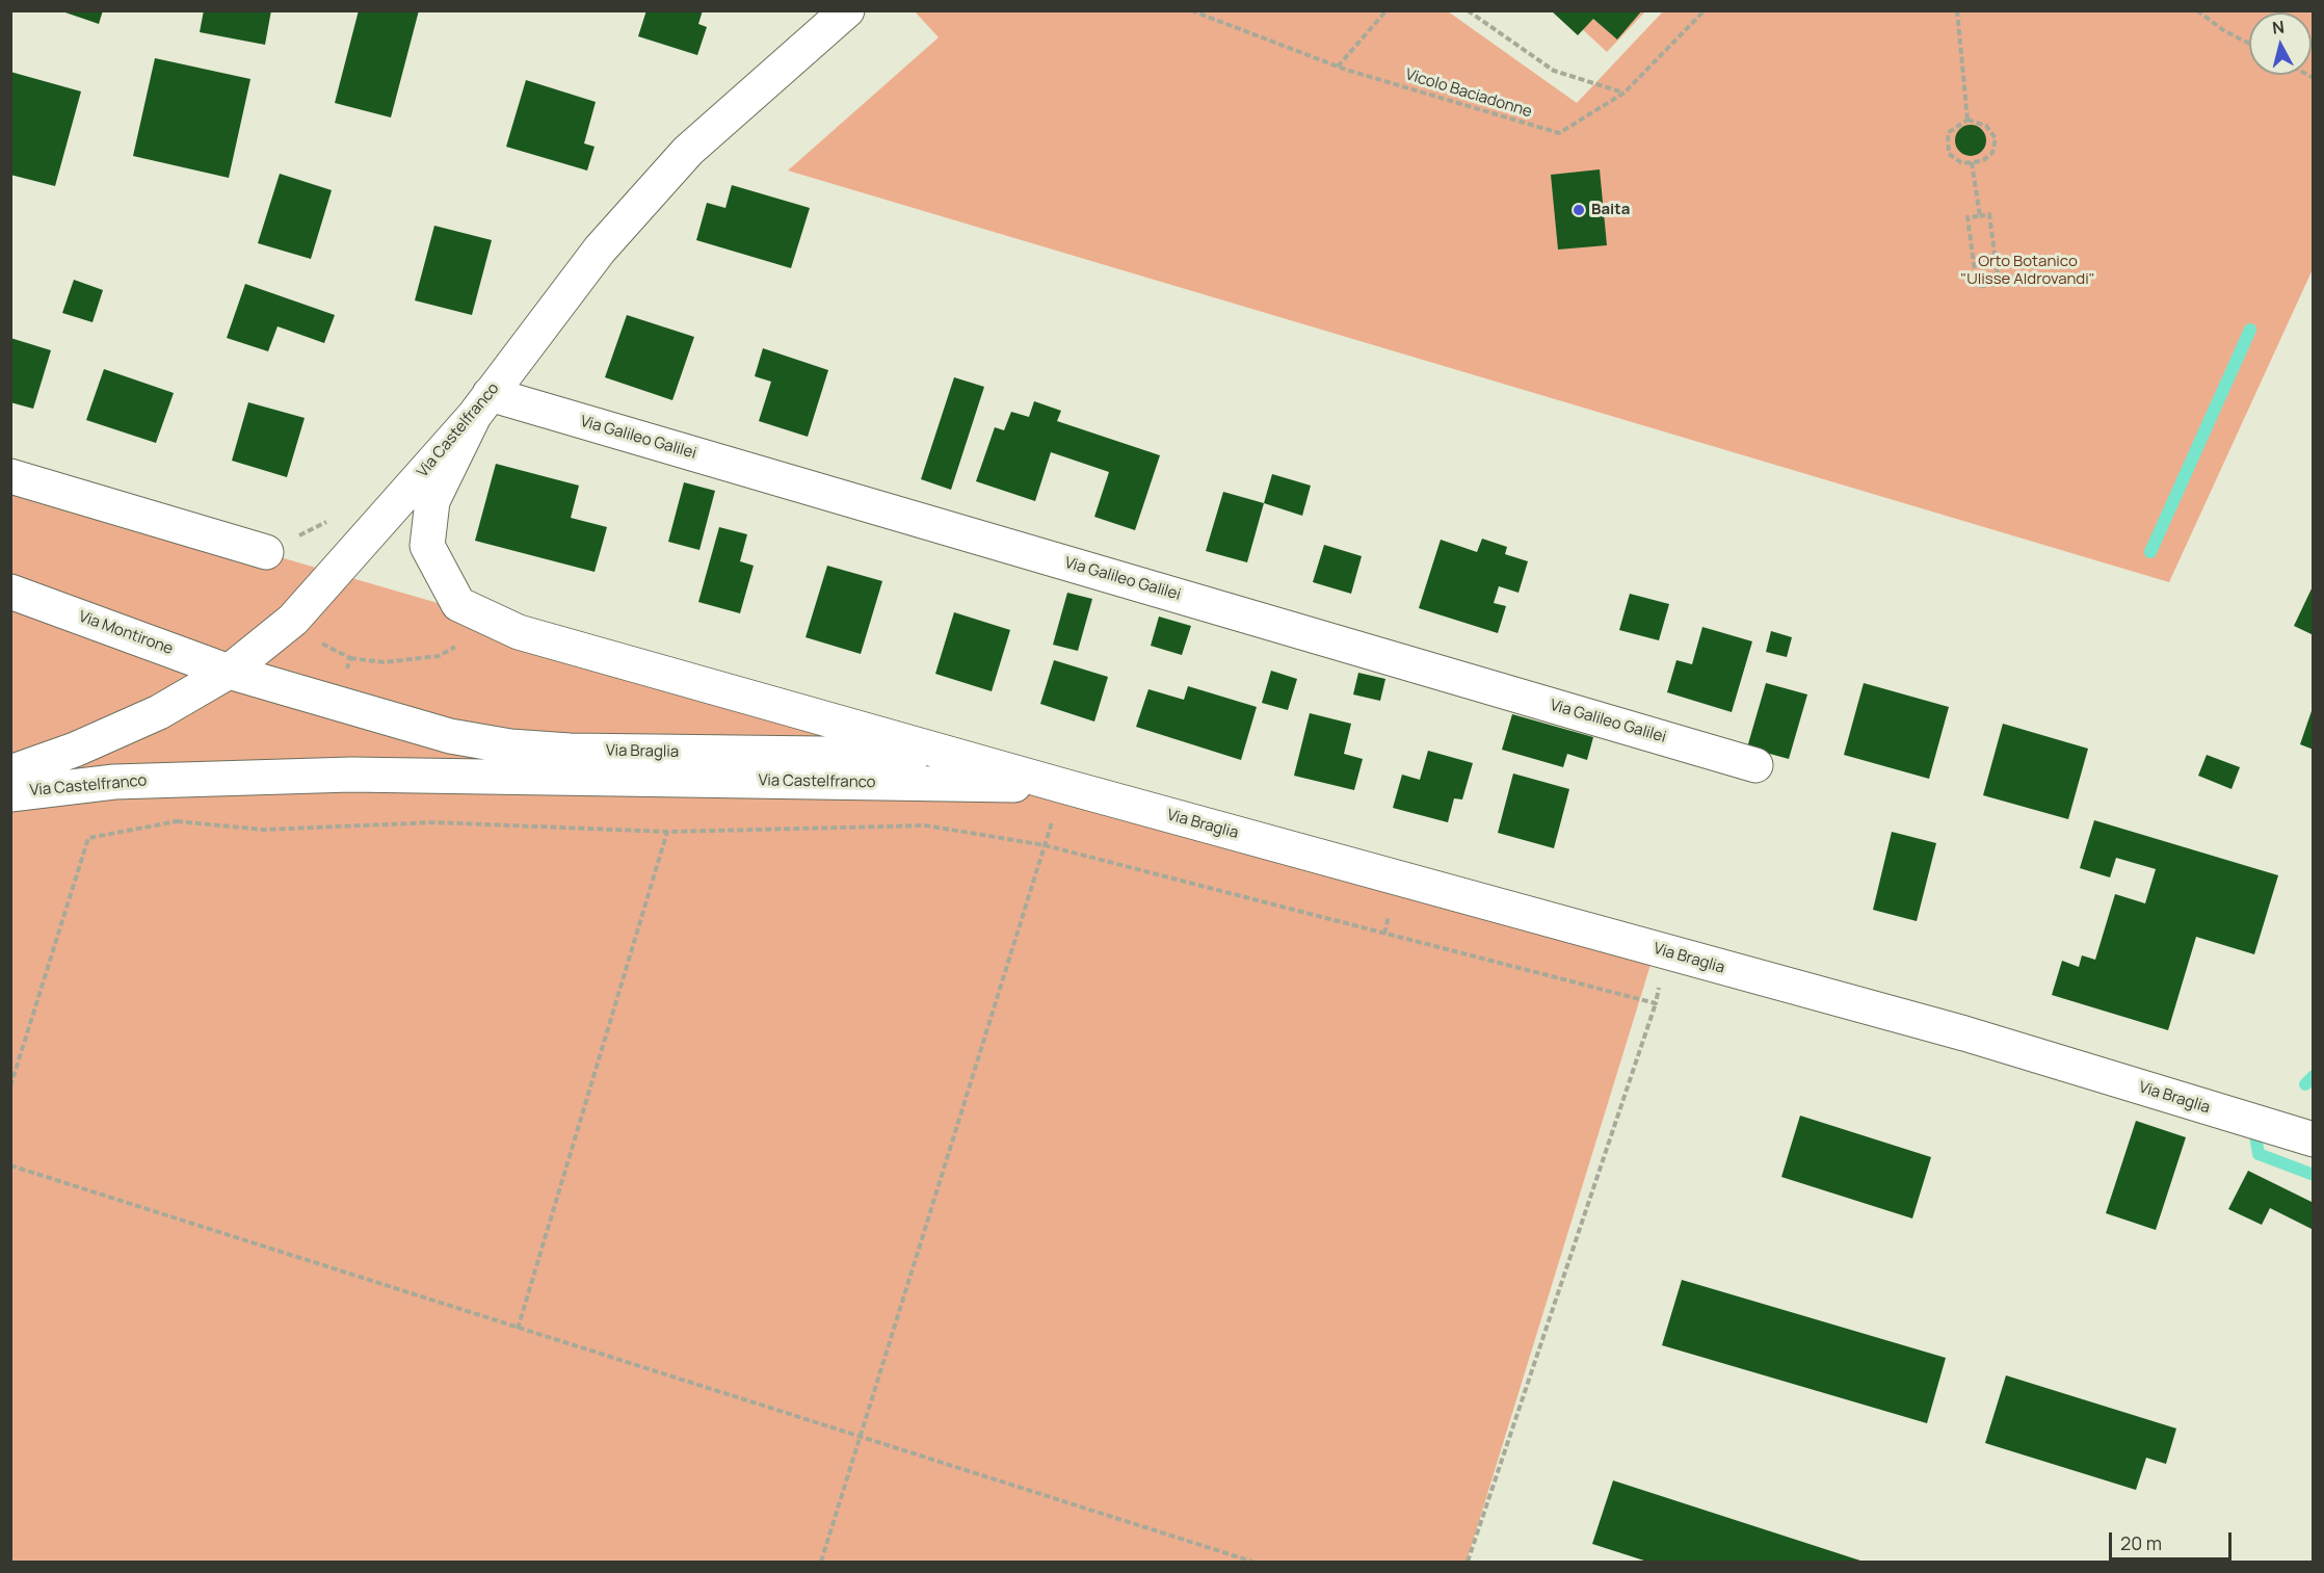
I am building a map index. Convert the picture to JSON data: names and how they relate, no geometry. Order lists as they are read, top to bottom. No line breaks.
{"streets":{"street":["Via Castelfranco","Via Galileo Galilei","Via Montirone","Via Braglia"],"path":["Vicolo Baciadonne"]},"crossings":[["Via Castelfranco","Via Galileo Galilei"],["Via Castelfranco","Via Montirone"],["Via Castelfranco","Via Braglia"],["Via Galileo Galilei","Via Braglia"],["Via Montirone","Via Braglia"]],"parks":["Orto Botanico \"Ulisse Aldrovandi\""],"places":["Baita"],"scale_bar":"20 m","north":"top"}
